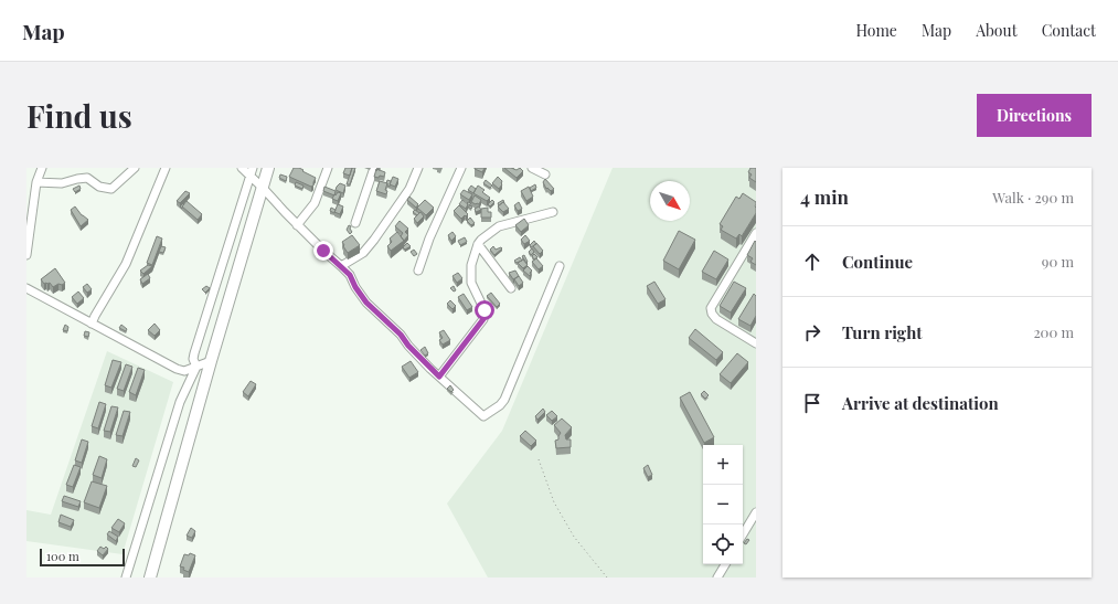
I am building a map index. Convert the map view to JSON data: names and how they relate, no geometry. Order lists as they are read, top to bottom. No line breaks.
{"scale_bar":"100 m","north":"bottom right","page":{"header":"Map","nav":["Home","Map","About","Contact"],"buttons":"Directions","title":"Find us","heading":["4 min","Walk · 290 m"],"list":[["Continue","90 m"],["Turn right","200 m"],"Arrive at destination"],"map_buttons":["+","−"],"scale":"100 m"}}
